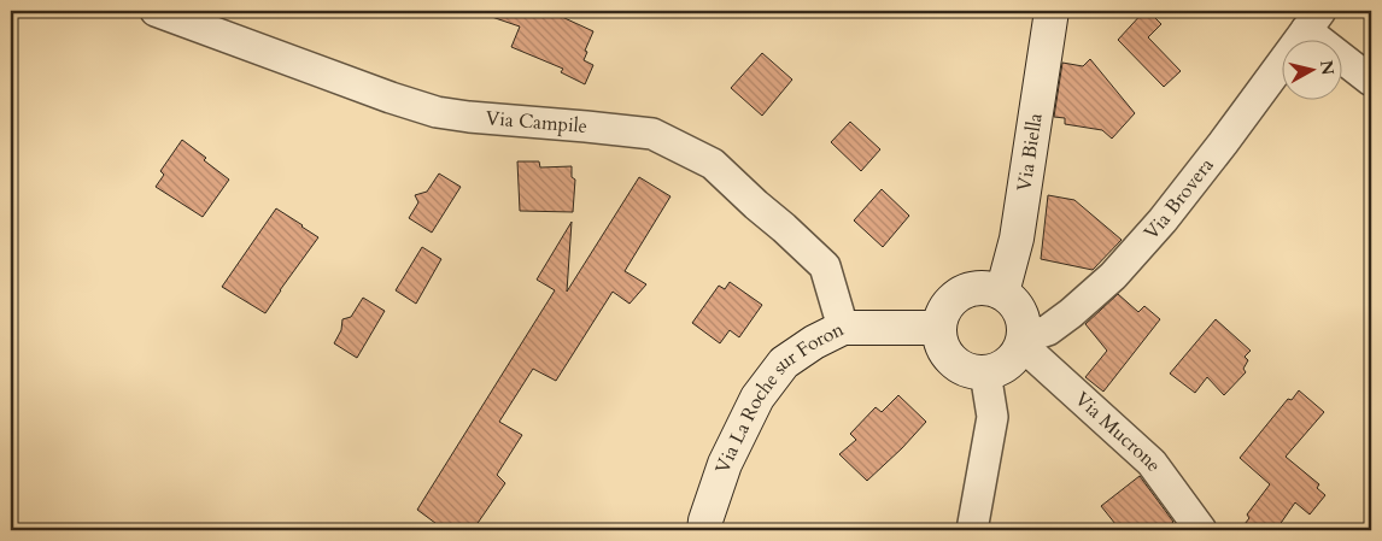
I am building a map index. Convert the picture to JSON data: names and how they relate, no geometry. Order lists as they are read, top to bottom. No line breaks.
{"streets":{"street":["Via Campile","Via Biella","Via Brovera","Via La Roche sur Foron","Via Mucrone"]},"crossings":[["Via Campile","Via La Roche sur Foron"],["Via Biella","Via Brovera"],["Via Biella","Via La Roche sur Foron"],["Via Biella","Via Mucrone"],["Via Brovera","Via La Roche sur Foron"],["Via Brovera","Via Mucrone"],["Via La Roche sur Foron","Via Mucrone"]],"north":"right"}
